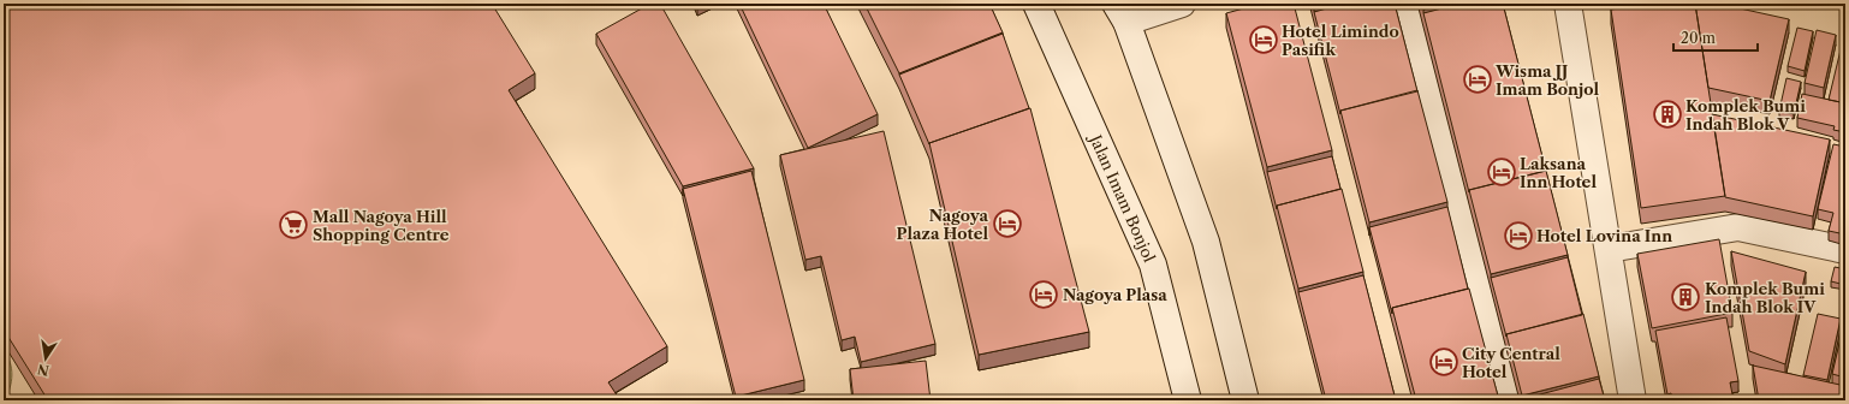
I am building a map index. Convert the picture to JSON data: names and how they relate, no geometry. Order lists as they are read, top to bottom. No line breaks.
{"streets":{"street":["Jalan Imam Bonjol"]},"places":{"hotel":["Hotel Limindo Pasifik","Wisma JJ Imam Bonjol","Laksana Inn Hotel","Nagoya Plaza Hotel","Hotel Lovina Inn","Nagoya Plasa","City Central Hotel"],"building":["Komplek Bumi Indah Blok V","Komplek Bumi Indah Blok IV"],"supermarket":["Mall Nagoya Hill Shopping Centre"]},"scale_bar":"20 m","north":"bottom"}
